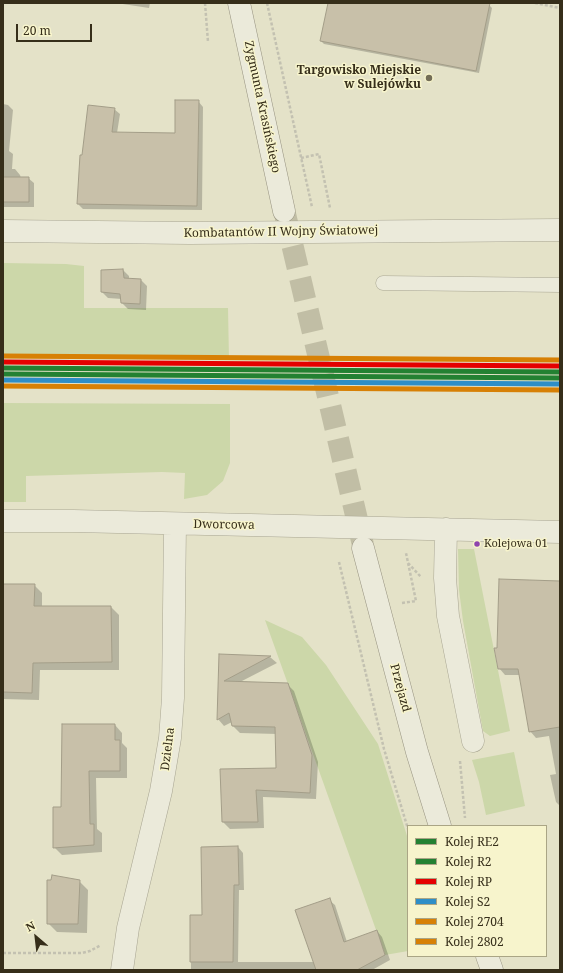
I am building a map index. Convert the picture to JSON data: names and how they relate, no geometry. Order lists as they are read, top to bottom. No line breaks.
{"streets":{"street":["Zygmunta Krasińskiego","Kombatantów II Wojny Światowej","Dworcowa","Przejazd","Dzielna"]},"crossings":[["Dworcowa","Dzielna"]],"places":["Targowisko Miejskie w Sulejówku","Kolejowa 01"],"lines":["rail line 2704","rail line RP","rail line RE2","rail line R2","rail line S2","rail line 2802"],"legend":["Kolej RE2","Kolej R2","Kolej RP","Kolej S2","Kolej 2704","Kolej 2802"],"scale_bar":"20 m","north":"top left"}
